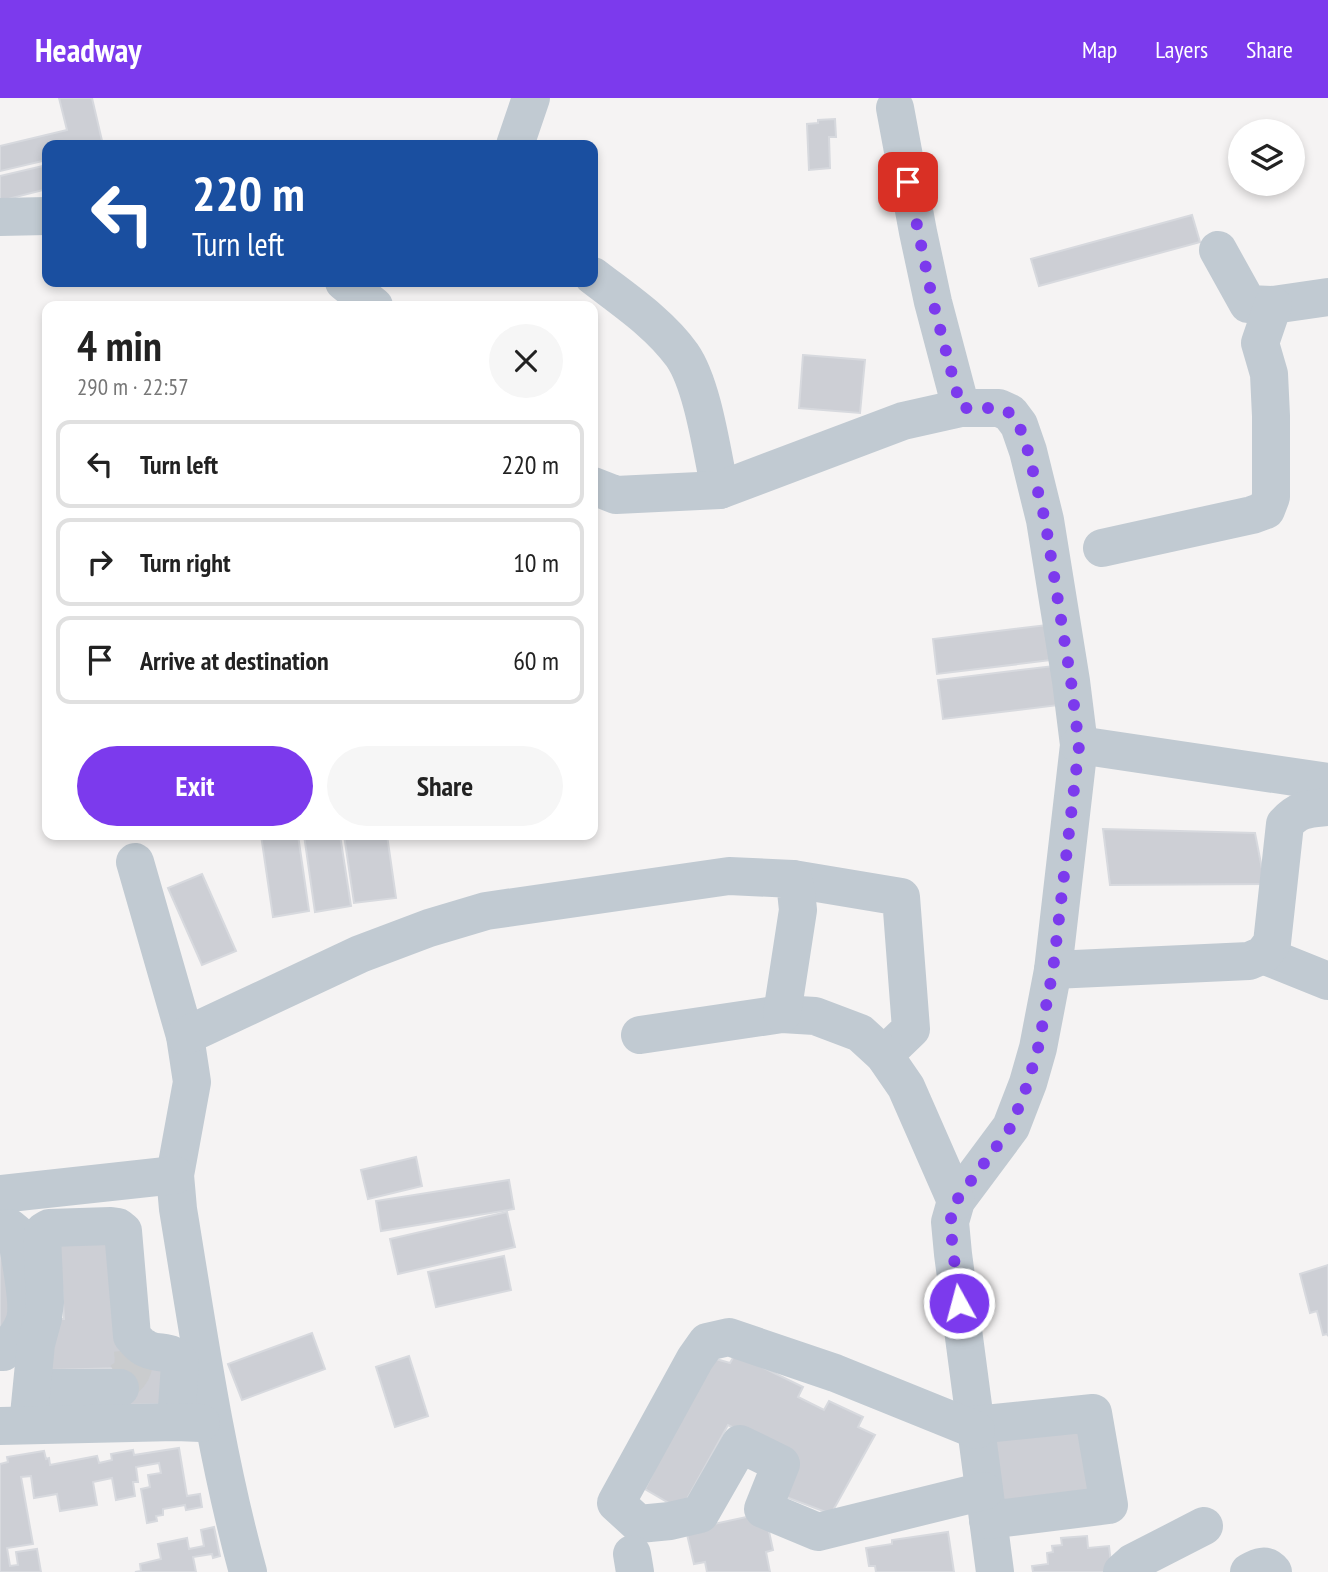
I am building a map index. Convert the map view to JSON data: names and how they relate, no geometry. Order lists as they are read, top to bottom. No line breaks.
{"page":{"header":"Headway","nav":["Map","Layers","Share"],"turn":["220 m","Turn left"],"heading":["4 min","290 m · 22:57"],"list":[{"name":"Turn left","value":"220 m"},{"name":"Turn right","value":"10 m"},{"name":"Arrive at destination","value":"60 m"}],"buttons":["Exit","Share"]}}
